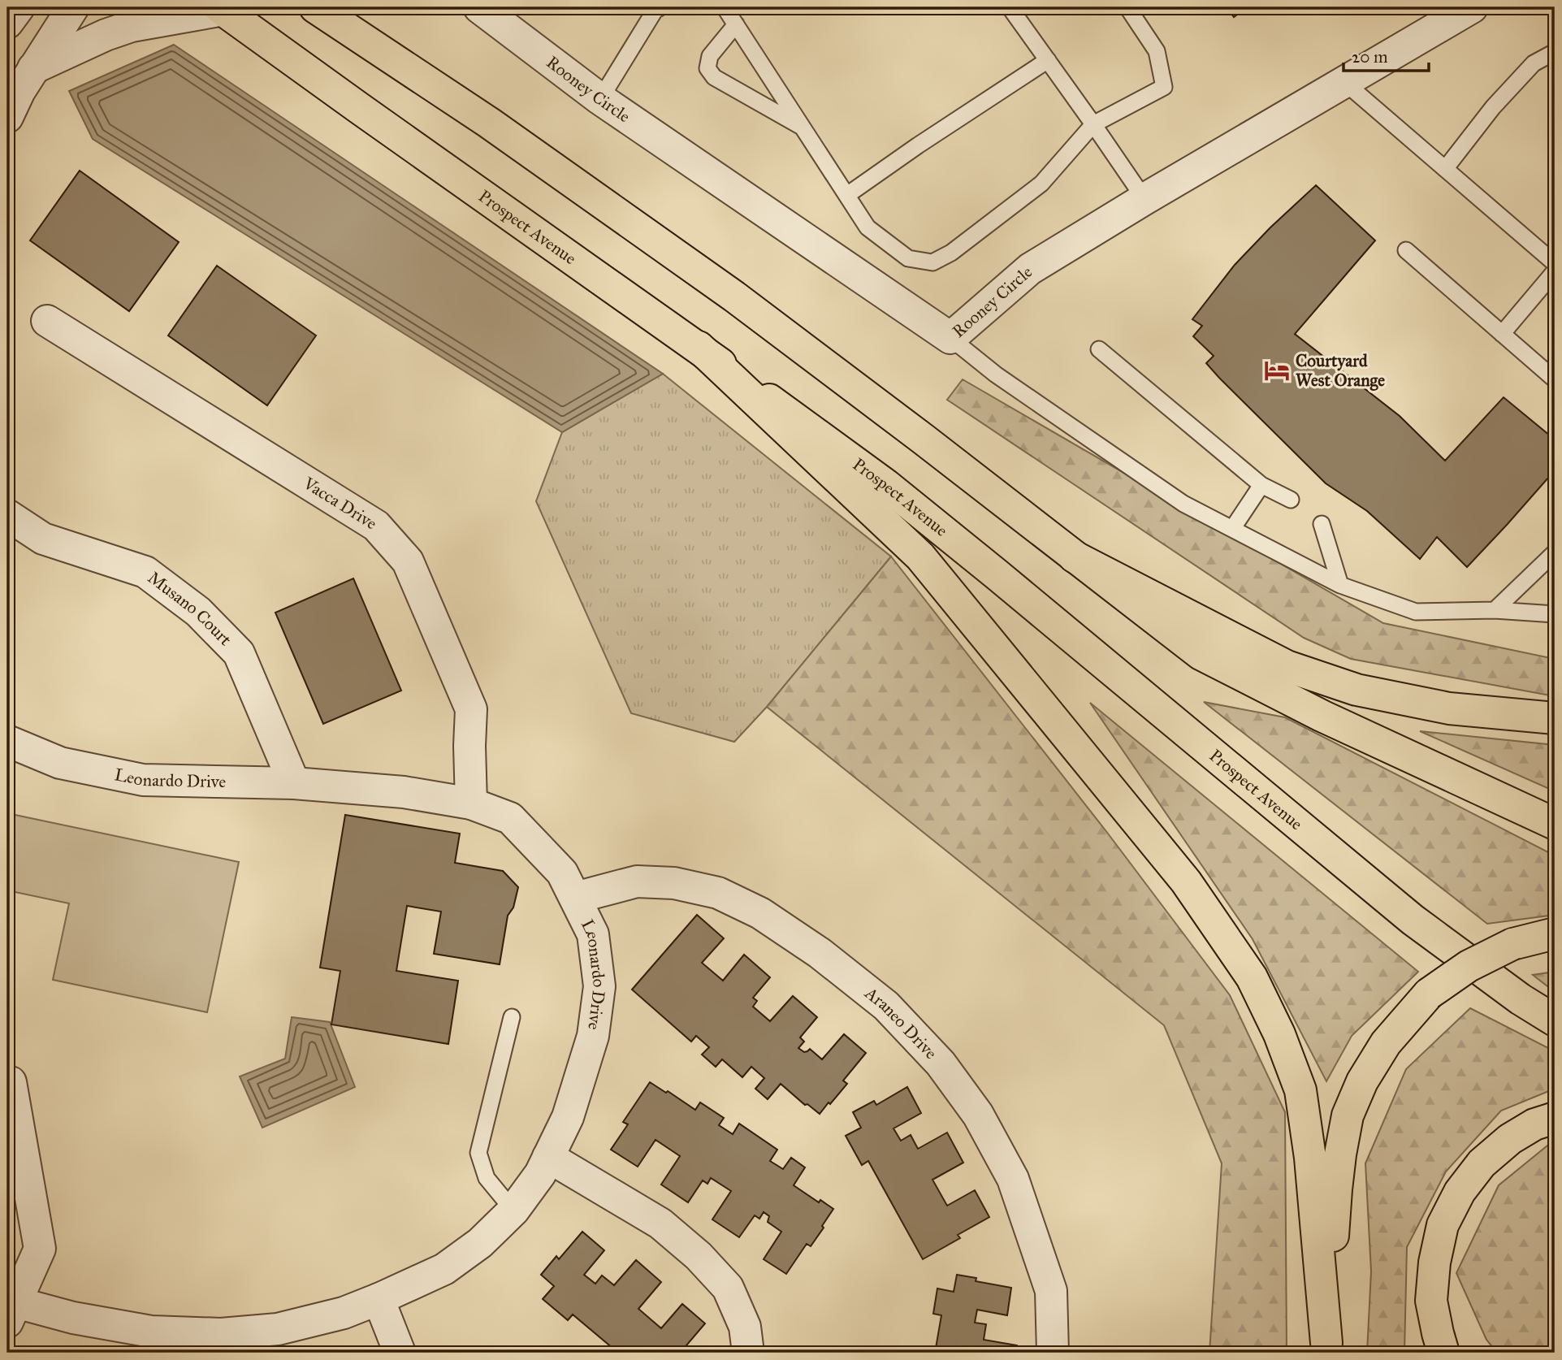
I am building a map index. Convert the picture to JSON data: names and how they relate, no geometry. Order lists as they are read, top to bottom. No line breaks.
{"streets":{"main road":["Prospect Avenue"],"street":["Rooney Circle","Vacca Drive","Musano Court","Leonardo Drive","Araneo Drive"]},"crossings":[["Vacca Drive","Leonardo Drive"],["Musano Court","Leonardo Drive"],["Leonardo Drive","Araneo Drive"]],"places":{"hotel":["Courtyard West Orange"]},"scale_bar":"20 m"}
